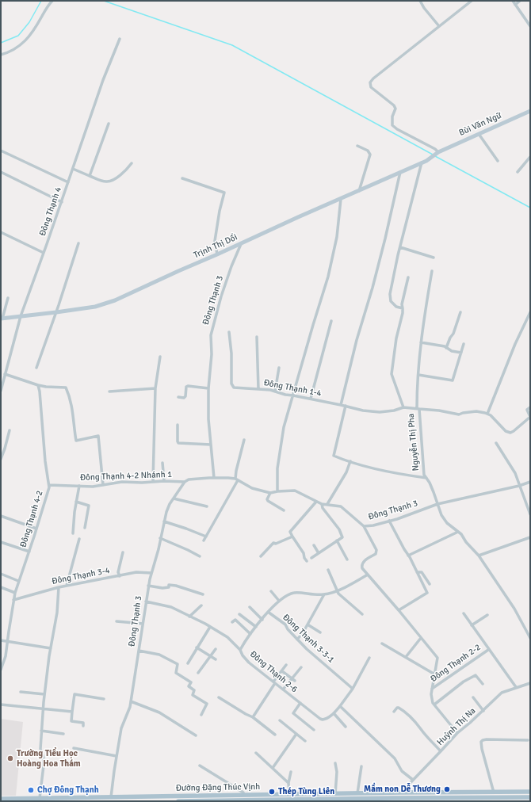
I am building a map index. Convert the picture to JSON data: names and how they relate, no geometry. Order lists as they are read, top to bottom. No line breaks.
{"streets":{"main road":["Bùi Văn Ngữ","Trịnh Thị Dối","Đường Đặng Thúc Vịnh"],"street":["Đông Thạnh 4","Đông Thạnh 3","Đông Thạnh 1-4","Nguyễn Thị Pha","Đông Thạnh 4-2 Nhánh 1","Đông Thạnh 4-2","Đông Thạnh 3-4","Đông Thạnh 3-3-1","Đông Thạnh 2-2","Đông Thạnh 2-6","Huỳnh Thị Na"]},"crossings":[["Bùi Văn Ngữ","Trịnh Thị Dối"],["Đông Thạnh 4","Trịnh Thị Dối"],["Trịnh Thị Dối","Đông Thạnh 3"],["Đông Thạnh 3","Nguyễn Thị Pha"],["Đông Thạnh 3","Đông Thạnh 4-2 Nhánh 1"],["Đông Thạnh 3","Đông Thạnh 3-4"],["Đông Thạnh 3","Đường Đặng Thúc Vịnh"],["Đông Thạnh 1-4","Nguyễn Thị Pha"],["Đông Thạnh 4-2 Nhánh 1","Đông Thạnh 4-2"],["Đông Thạnh 4-2","Đông Thạnh 3-4"],["Đông Thạnh 3-3-1","Đông Thạnh 2-6"],["Huỳnh Thị Na","Đường Đặng Thúc Vịnh"]],"places":["Trường Tiểu Học Hoàng Hoa Thám","Mầm non Dễ Thương","Chợ Đông Thạnh","Thép Tùng Liên"]}
